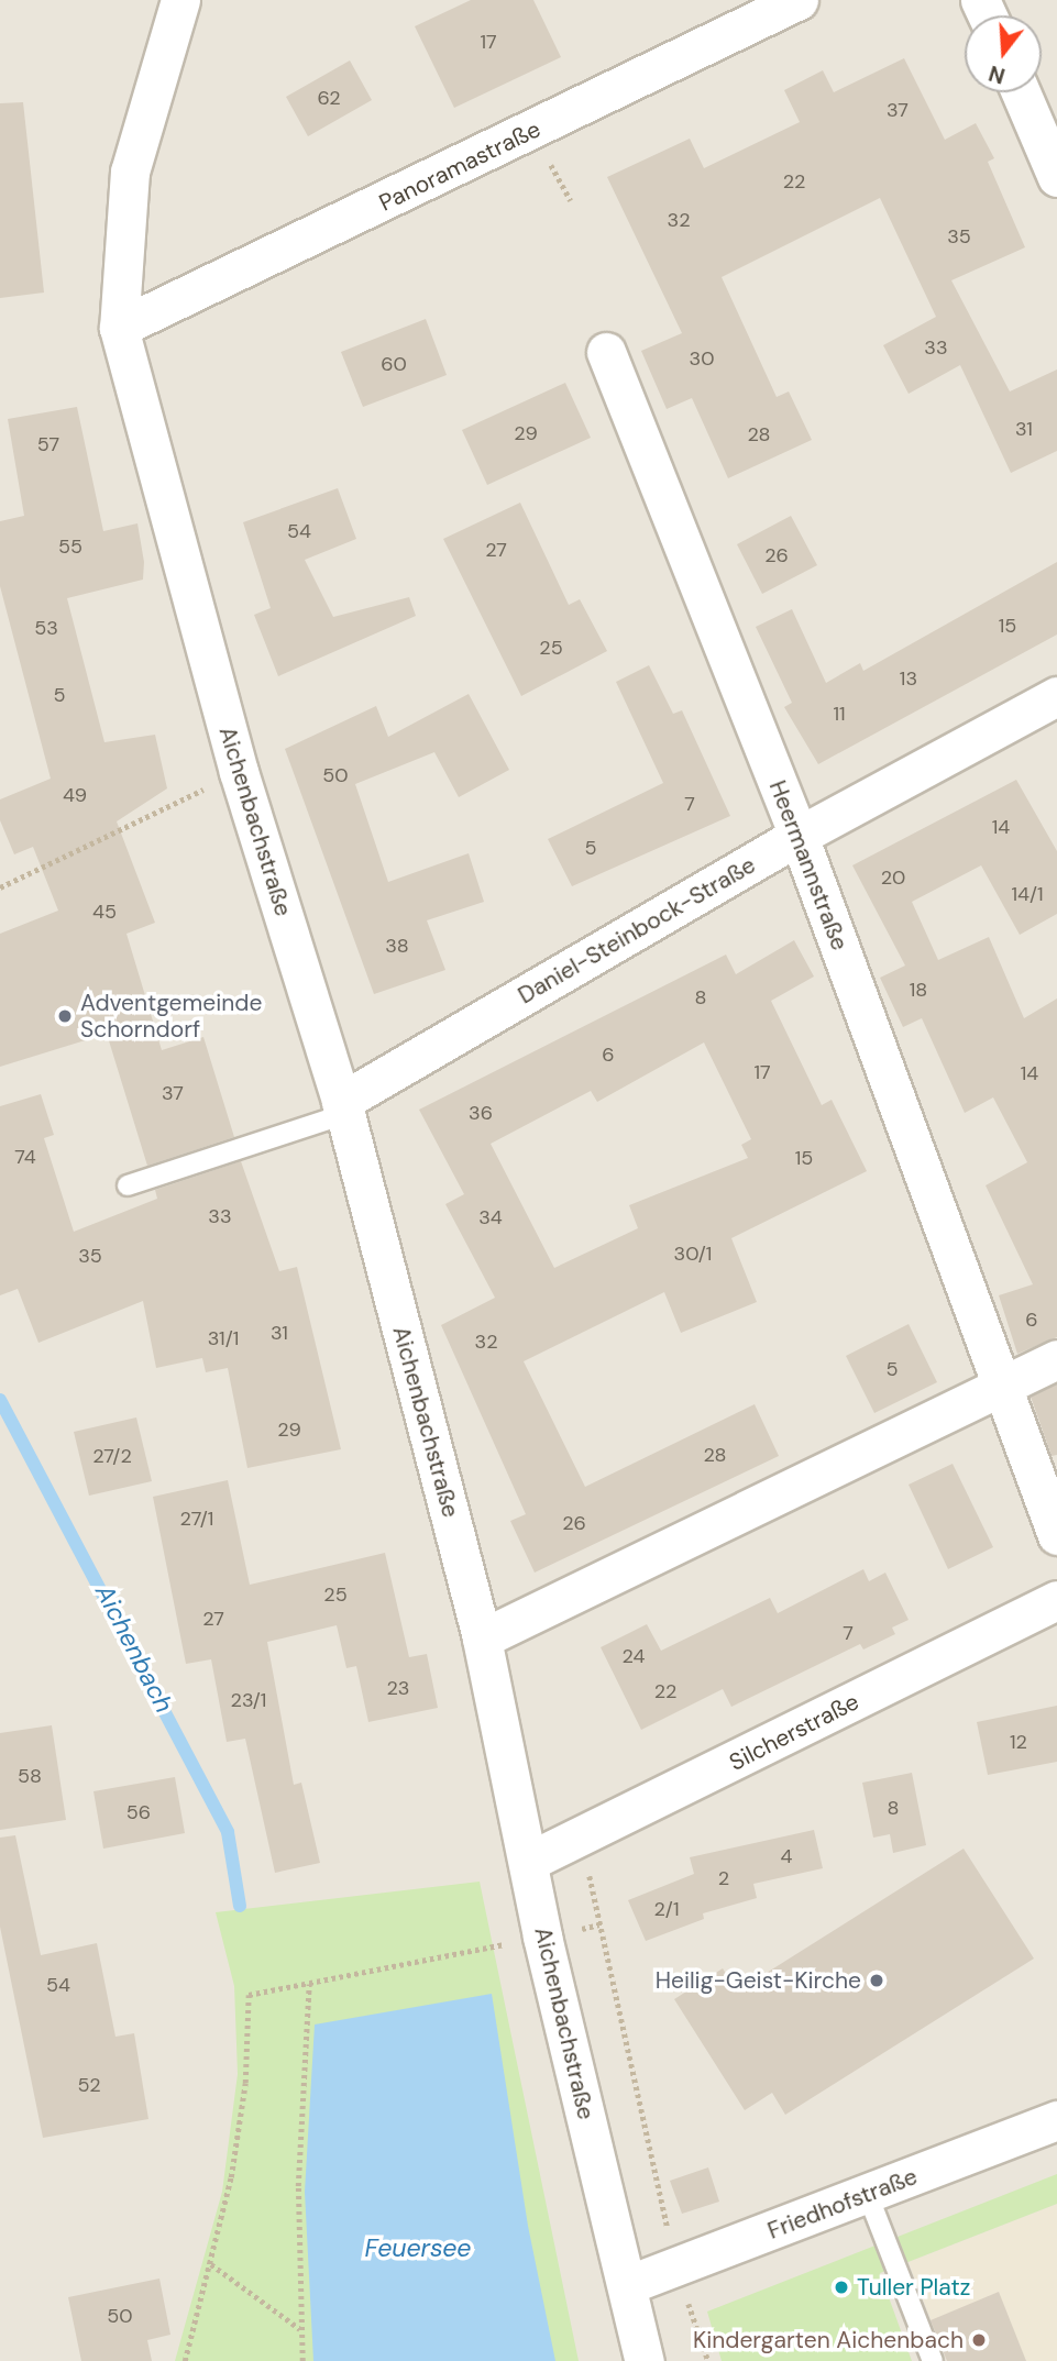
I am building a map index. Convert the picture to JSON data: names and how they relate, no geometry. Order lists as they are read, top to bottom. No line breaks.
{"streets":{"street":["Panoramastraße","Aichenbachstraße","Heermannstraße","Daniel-Steinbock-Straße","Silcherstraße","Friedhofstraße"]},"crossings":[["Panoramastraße","Aichenbachstraße"],["Aichenbachstraße","Daniel-Steinbock-Straße"],["Aichenbachstraße","Silcherstraße"],["Aichenbachstraße","Friedhofstraße"],["Heermannstraße","Daniel-Steinbock-Straße"]],"water":["Aichenbach","Feuersee"],"places":["Adventgemeinde Schorndorf","Heilig-Geist-Kirche","Tuller Platz","Kindergarten Aichenbach"],"house_numbers":["17","62","37","22","32","35","33","30","60","31","29","28","57","54","55","27","26","15","53","25","13","5","11","50","49","7","14","5","20","14/1","45","38","18","8","6","17","14","37","36","74","15","33","34","30/1","35","6","31","31/1","32","5","29","28","27/2","27/1","26","25","27","7","24","23","22","23/1","12","58","8","56","4","2","2/1","54","52","50"],"north":"bottom"}
